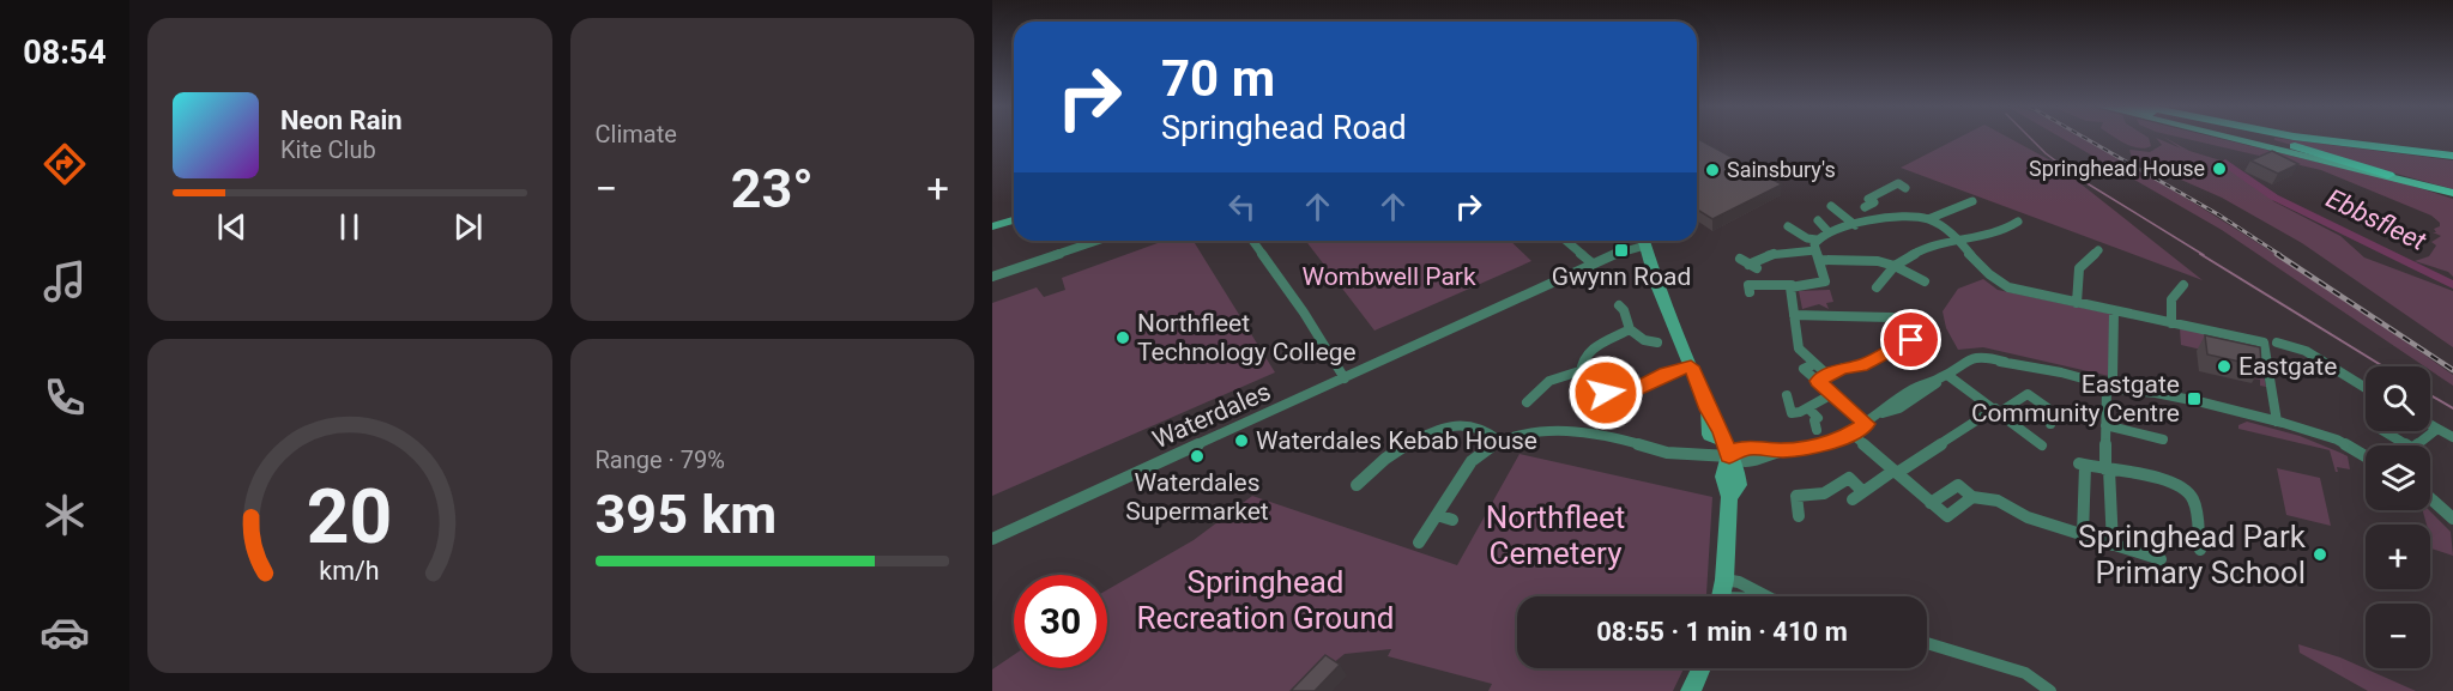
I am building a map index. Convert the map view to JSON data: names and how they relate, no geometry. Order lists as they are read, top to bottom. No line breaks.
{"streets":{"street":["Waterdales"]},"water":["Ebbsfleet"],"parks":["Wombwell Park","Northfleet Cemetery","Springhead Recreation Ground"],"places":{"other":["Springhead House","Sainsbury's","Northfleet Technology College","Eastgate","Waterdales Kebab House","Waterdales Supermarket","Springhead Park Primary School"],"transit":["Gwynn Road","Eastgate Community Centre"]},"page":{"tabs":"08:54","tile":["Climate",["Range · 79%","395 km"]],"turn":["70 m","Springhead Road"],"song":["Neon Rain","Kite Club"],"heat":["−","23°","+"],"map_buttons":["+","−"],"limit":"30","trip":"08:55 · 1 min · 410 m","gauge":["20","km/h"]}}
